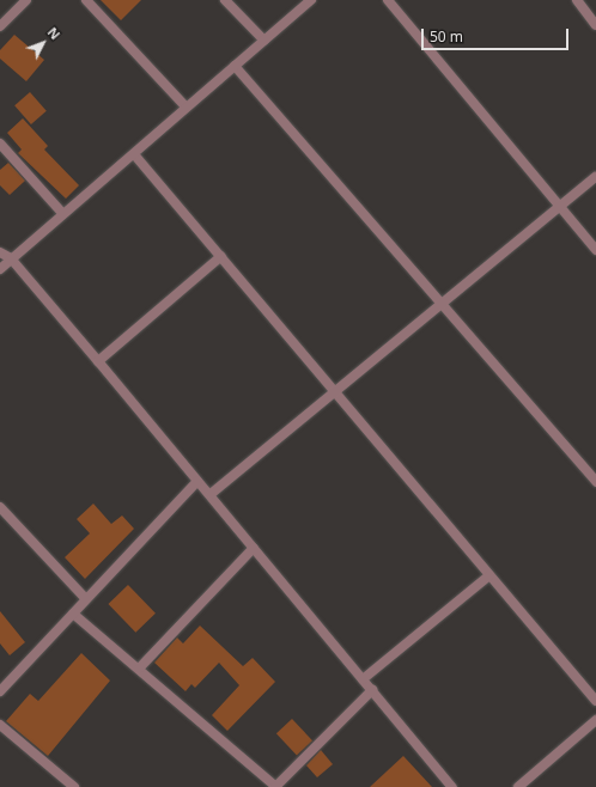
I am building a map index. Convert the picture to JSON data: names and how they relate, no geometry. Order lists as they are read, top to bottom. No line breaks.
{"scale_bar":"50 m","north":"top right"}
